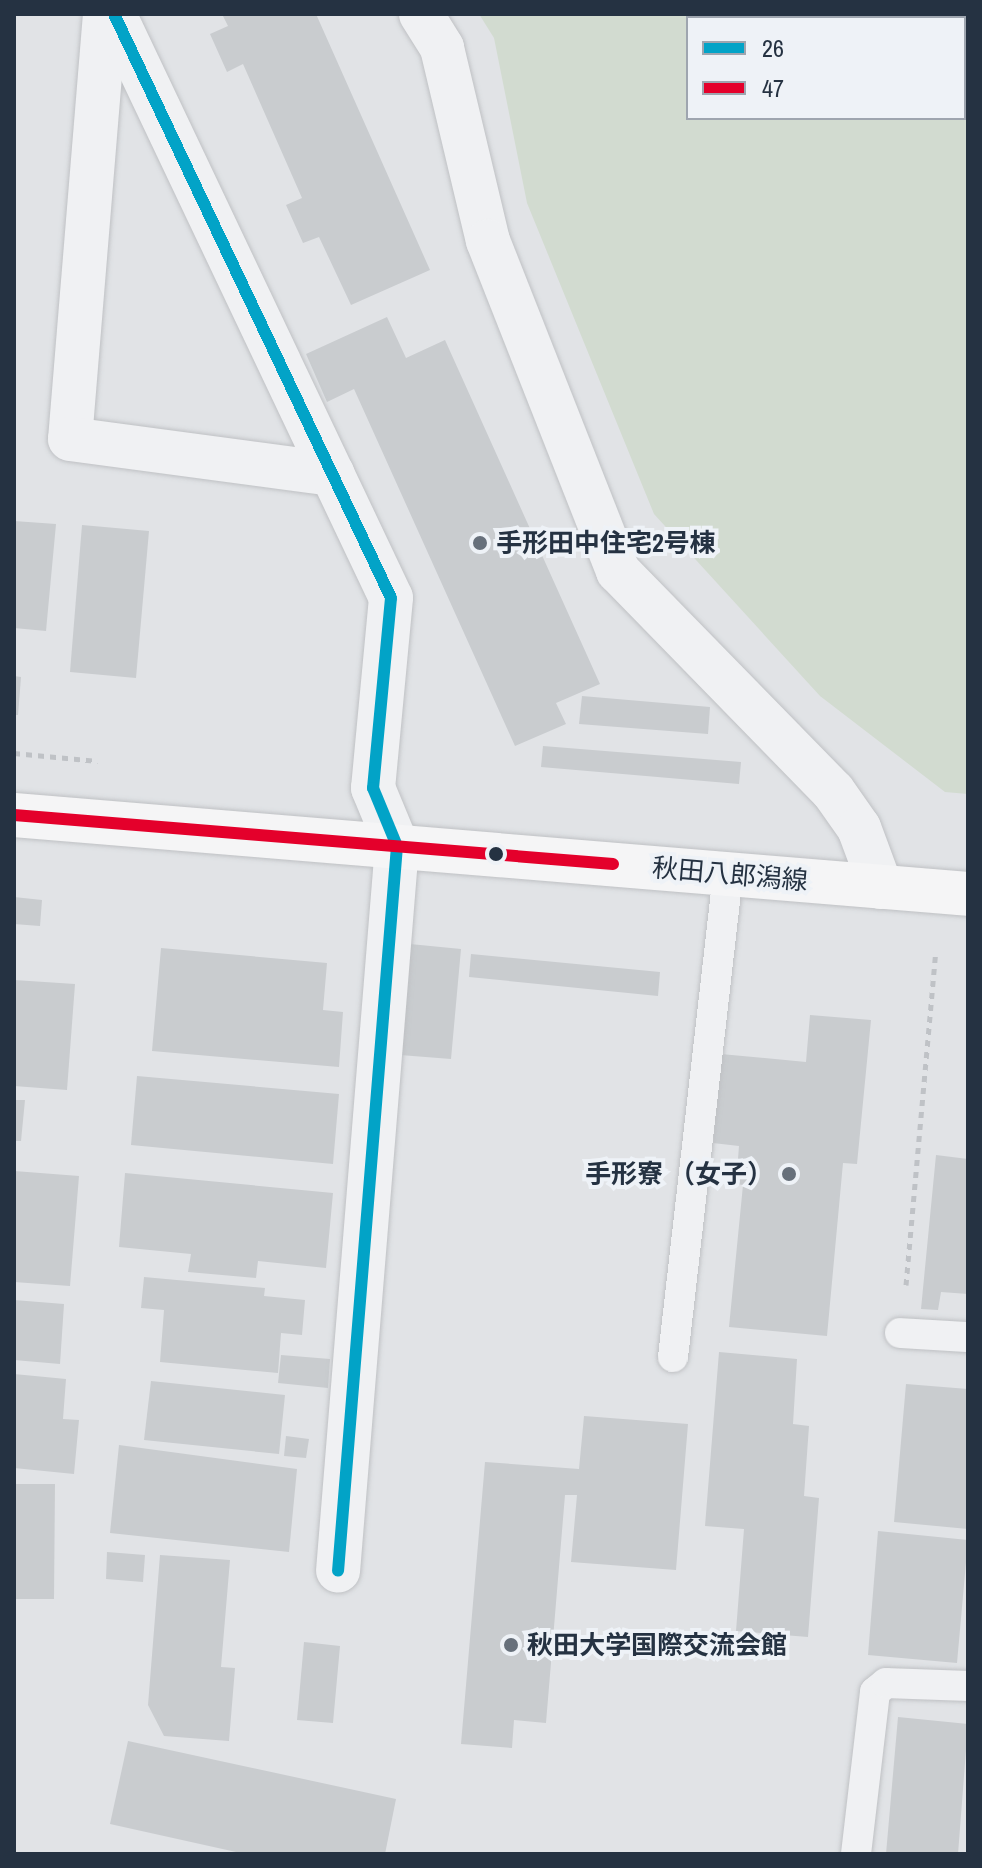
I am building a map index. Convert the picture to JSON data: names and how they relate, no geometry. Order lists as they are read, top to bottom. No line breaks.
{"streets":{"main road":["秋田八郎潟線"]},"places":["手形田中住宅2号棟","手形寮 （女子）","秋田大学国際交流会館"],"lines":["transit line 26","transit line 47"],"legend":["26","47"]}
